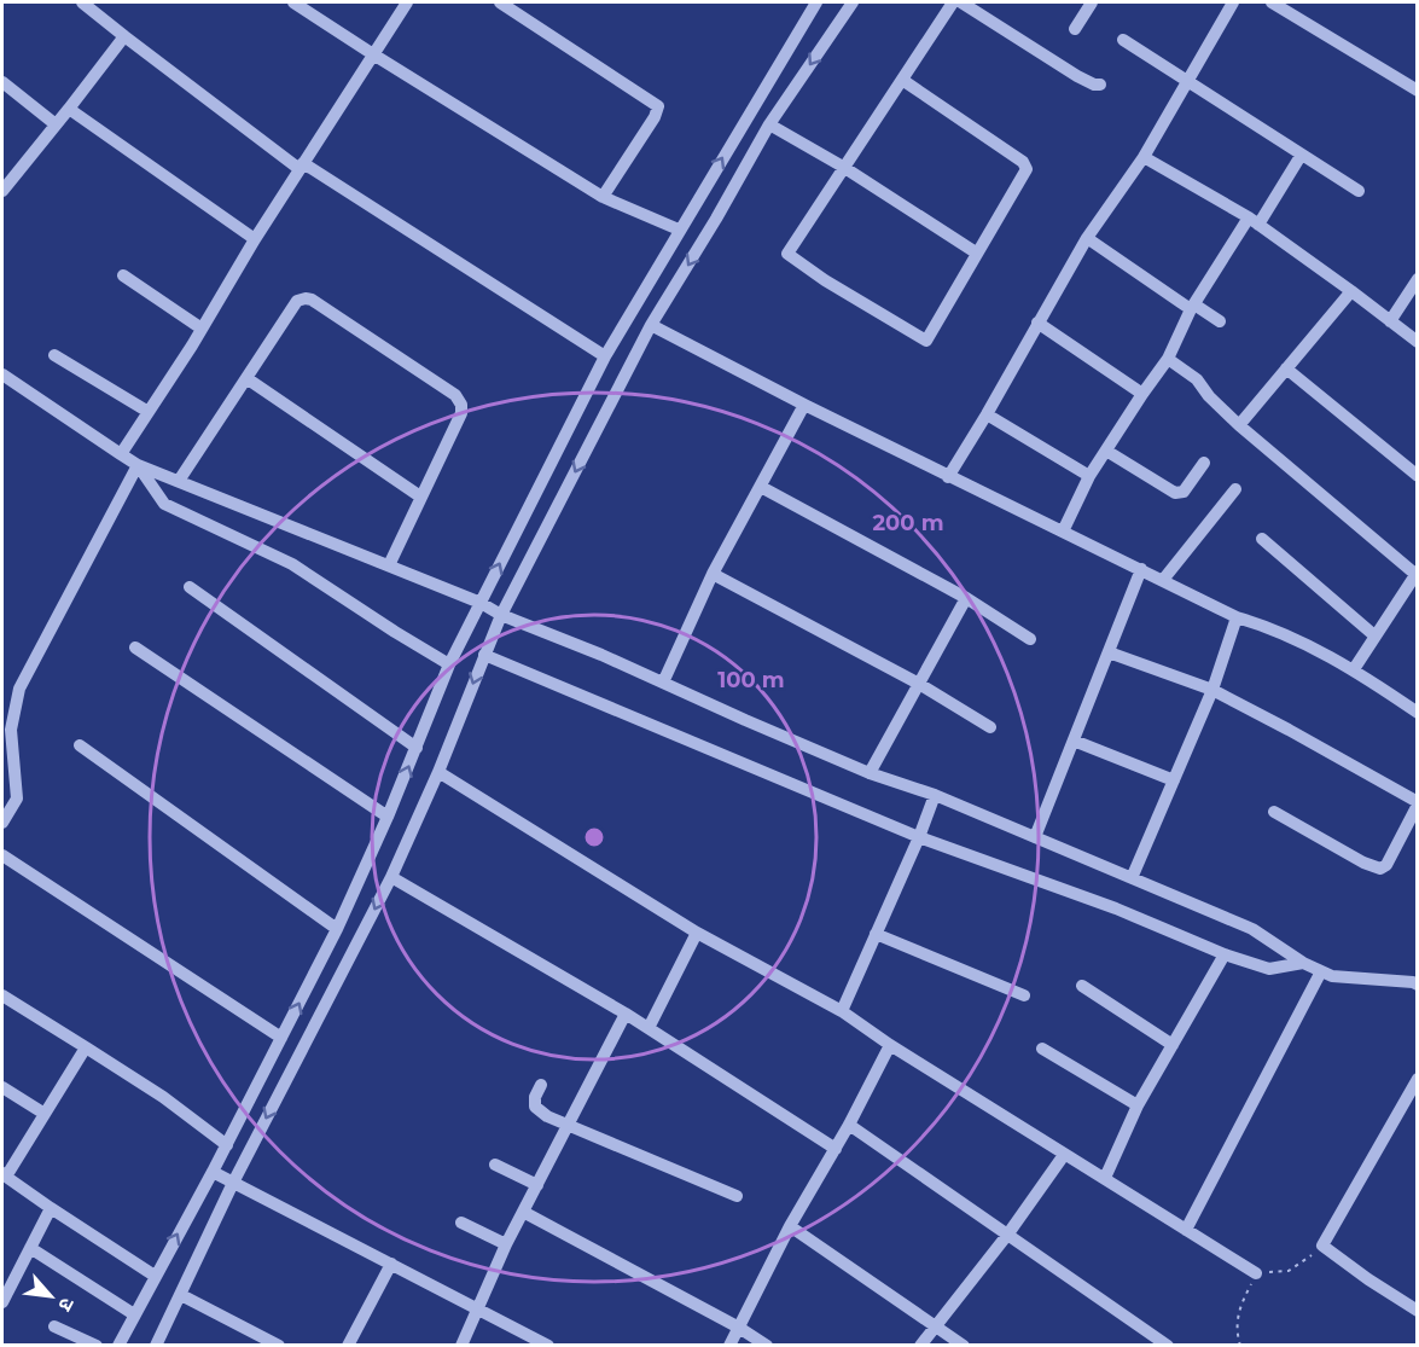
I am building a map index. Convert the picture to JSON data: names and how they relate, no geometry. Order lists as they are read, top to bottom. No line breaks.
{"north":"bottom right","rings":["200 m","100 m"]}
